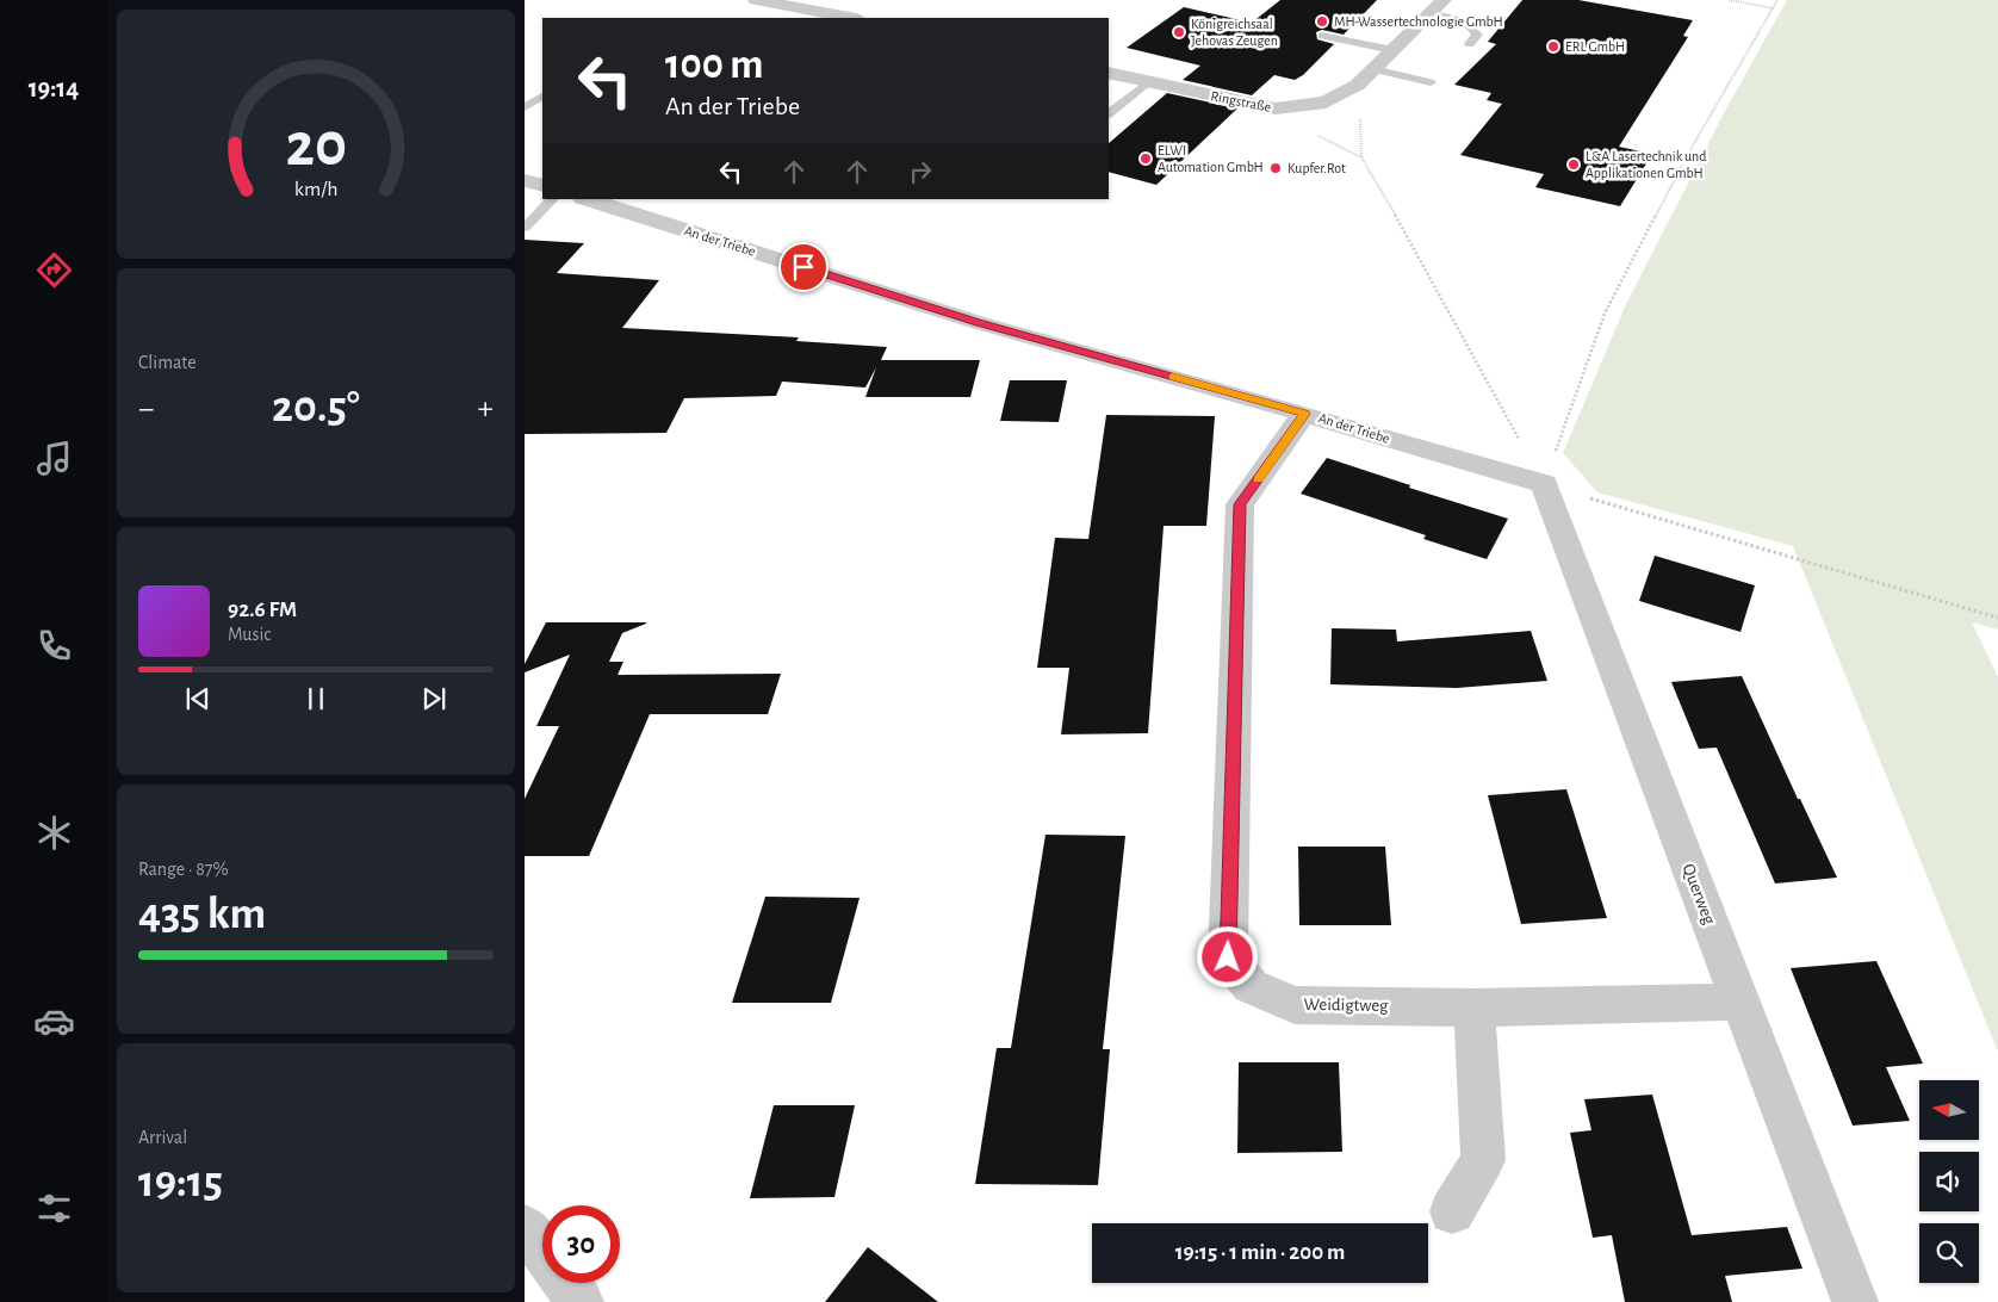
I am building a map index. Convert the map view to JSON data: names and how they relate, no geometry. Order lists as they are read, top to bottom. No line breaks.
{"streets":{"street":["Ringstraße","An der Triebe","Querweg","Weidigtweg"]},"crossings":[["An der Triebe","Querweg"],["An der Triebe","Weidigtweg"],["Querweg","Weidigtweg"]],"places":["MH-Wassertechnologie GmbH","Königreichsaal Jehovas Zeugen","ERL GmbH","ELWI Automation GmbH","L&A Lasertechnik und Applikationen GmbH","Kupfer.Rot"],"north":"left","page":{"tabs":"19:14","turn":["100 m","An der Triebe"],"tile":["Climate",["Range · 87%","435 km"],["Arrival","19:15"]],"heat":["−","20.5°","+"],"song":["92.6 FM","Music"],"limit":"30","trip":"19:15 · 1 min · 200 m","gauge":["20","km/h"]}}
